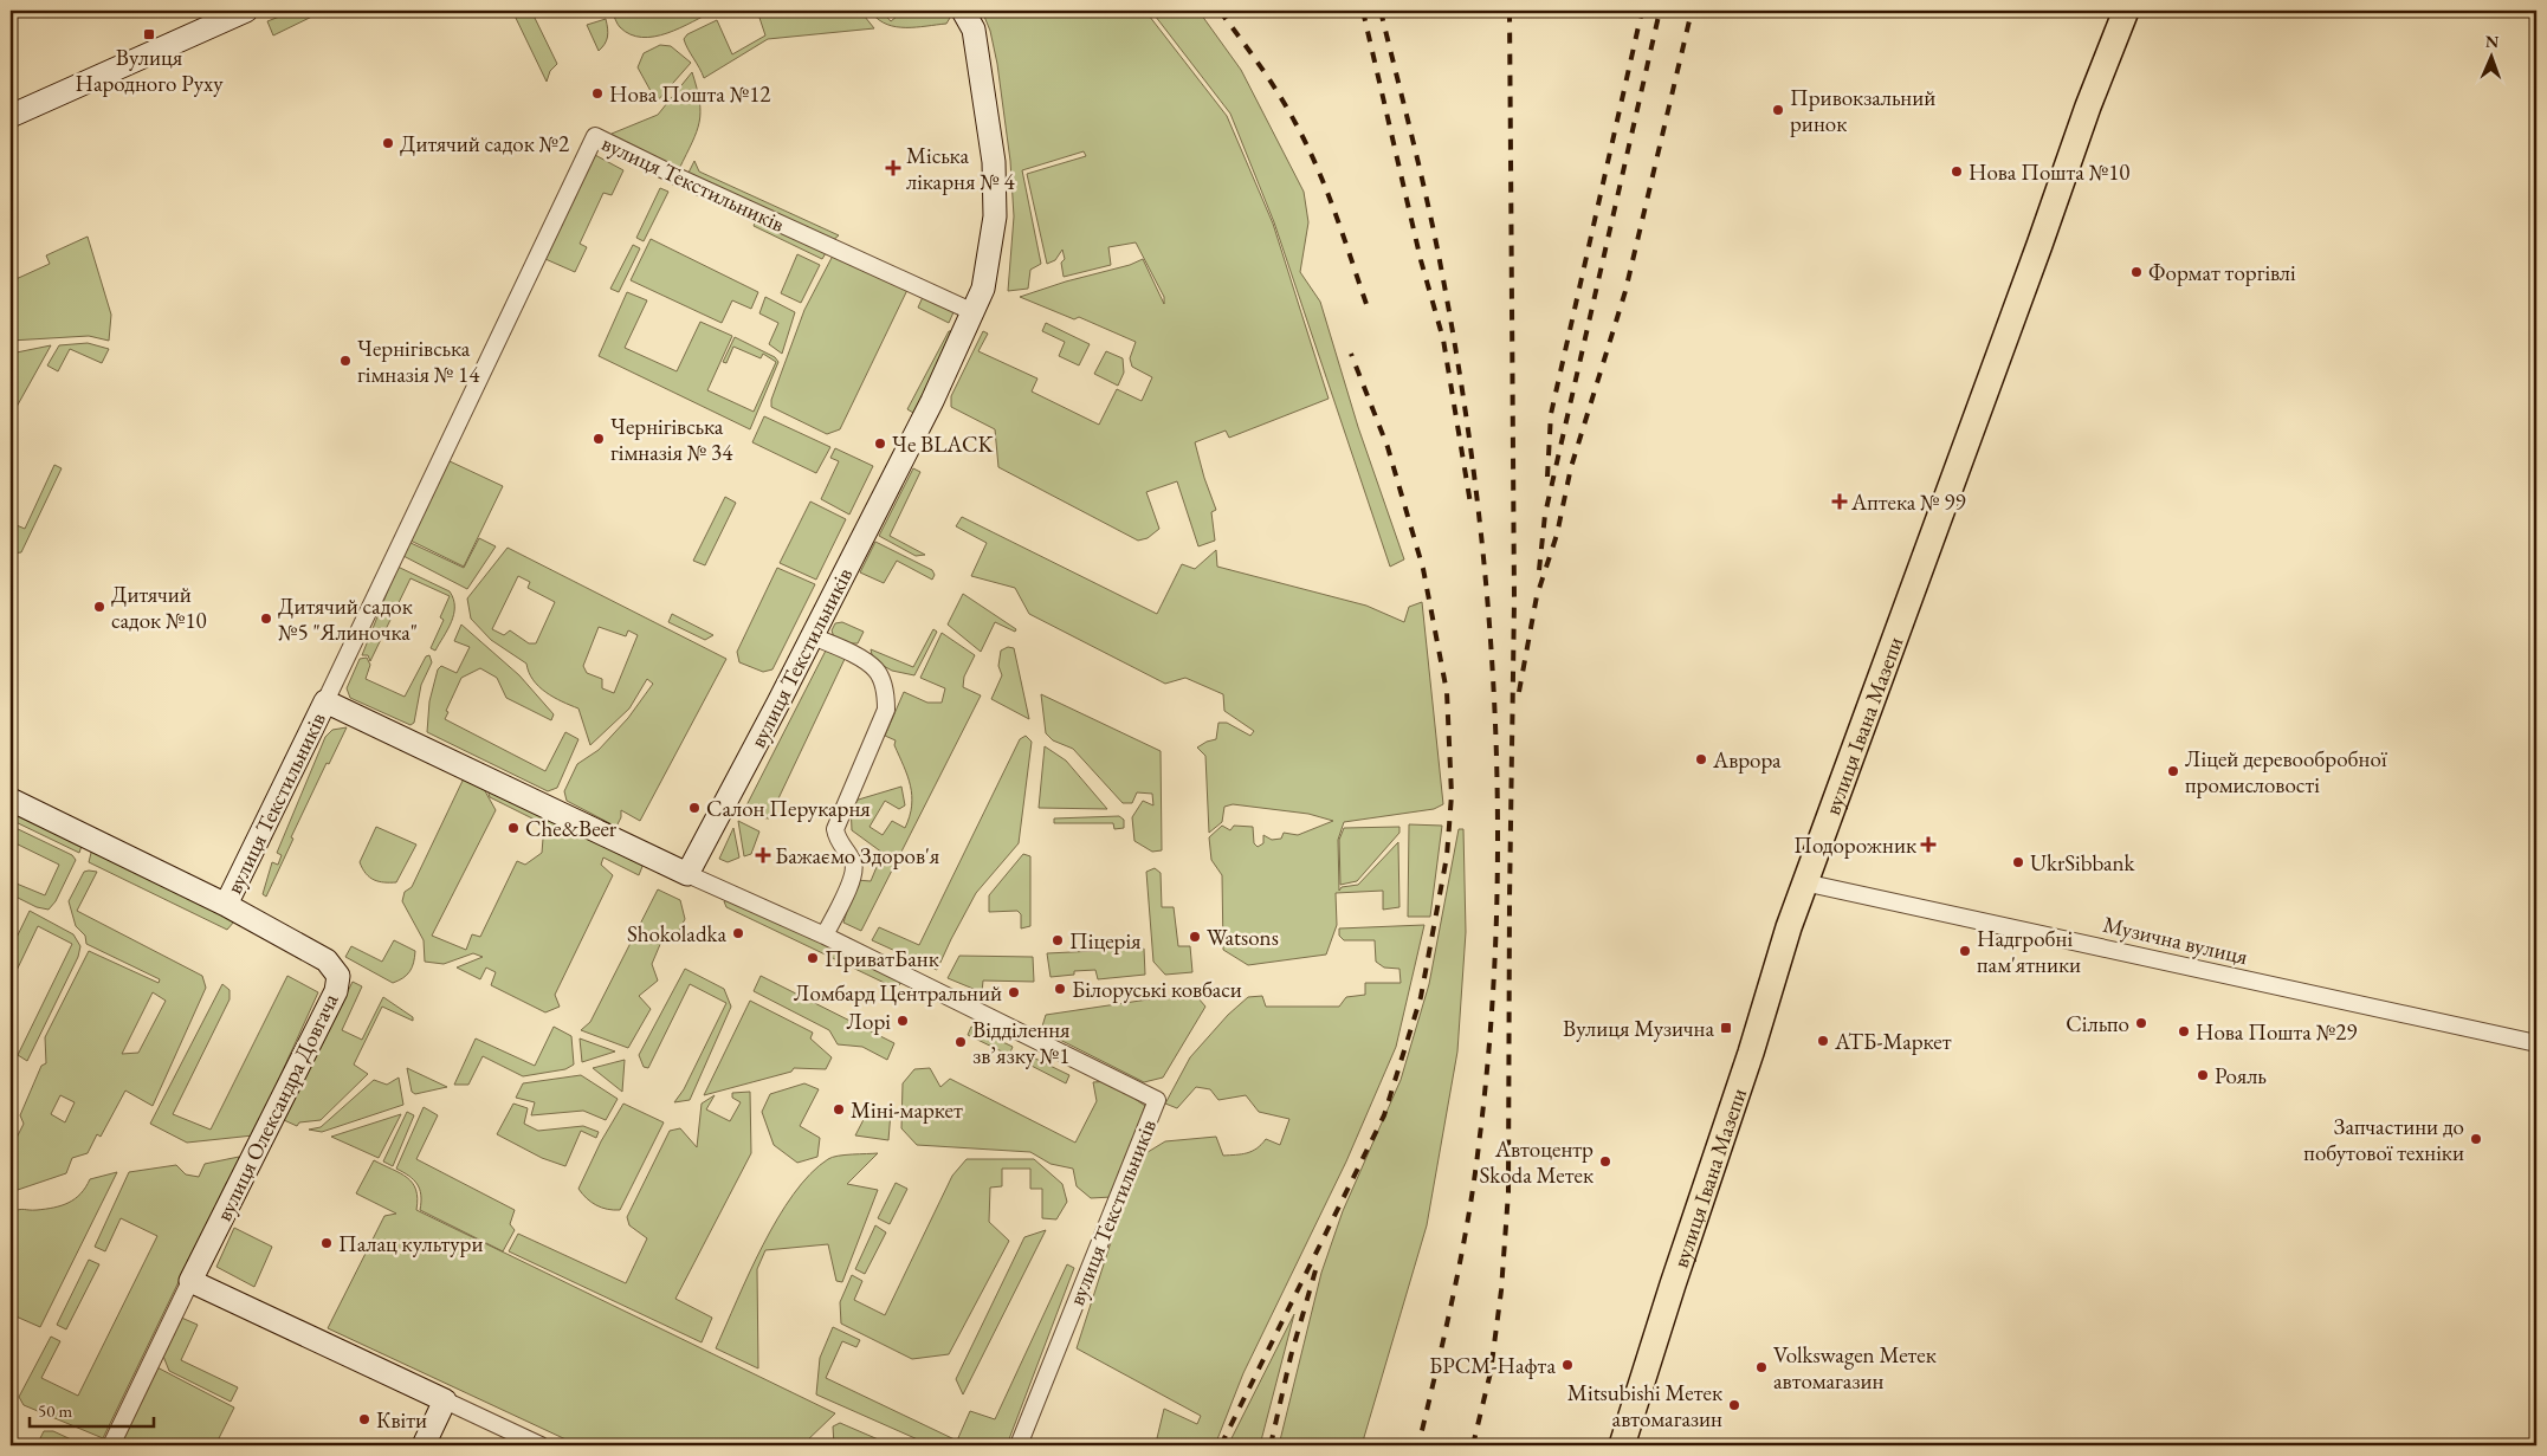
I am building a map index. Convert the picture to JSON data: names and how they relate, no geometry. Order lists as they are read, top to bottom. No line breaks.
{"streets":{"main road":["вулиця Івана Мазепи"],"street":["вулиця Текстильників","Музична вулиця","вулиця Олександра Довгача"]},"crossings":[["вулиця Текстильників","вулиця Олександра Довгача"],["вулиця Івана Мазепи","Музична вулиця"]],"places":{"transit":["Вулиця Народного Руху","Вулиця Музична"],"other":["Нова Пошта №12","Привокзальний ринок","Дитячий садок №2","Нова Пошта №10","Формат торгівлі","Чернігівська гімназія № 14","Чернігівська гімназія № 34","Че BLACK","Дитячий садок №10","Дитячий садок №5 \"Ялиночка\"","Аврора","Ліцей деревообробної промисловості","Салон Перукарня","Che&Beer","UkrSibbank","Shokoladka","Watsons","Піцерія","Надгробні пам'ятники","ПриватБанк","Білоруські ковбаси","Ломбард Центральний","Лорі","Сільпо","Нова Пошта №29","АТБ-Маркет","Відділення зв’язку №1","Рояль","Міні-маркет","Запчастини до побутової техніки","Автоцентр Skoda Метек","Палац культури","БРСМ-Нафта","Volkswagen Метек автомагазин","Mitsubishi Метек автомагазин","Квіти"],"health":["Міська лікарня № 4","Аптека № 99","Подорожник","Бажаємо Здоров'я"]},"scale_bar":"50 m","north":"top"}
